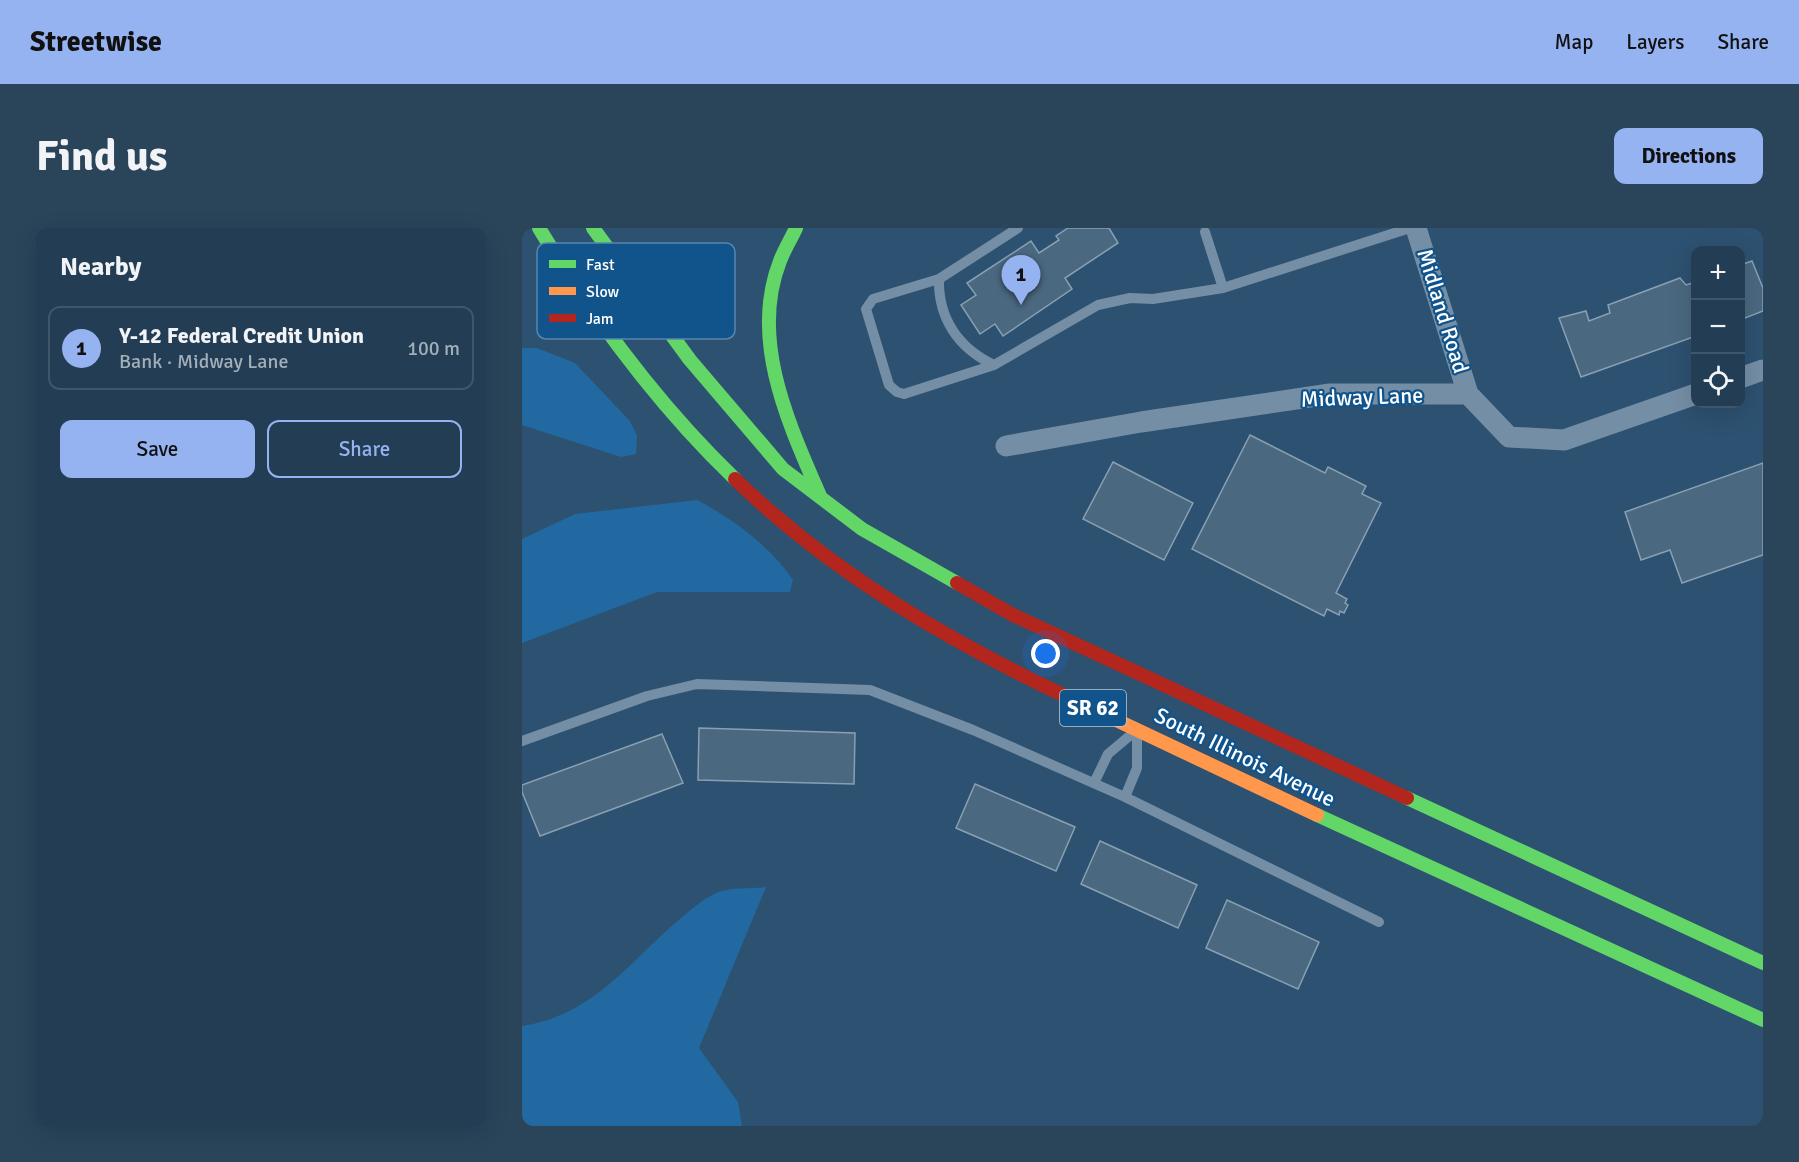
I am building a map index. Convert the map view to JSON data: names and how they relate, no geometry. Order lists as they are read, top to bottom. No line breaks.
{"streets":{"highway":["SR 62","South Illinois Avenue"],"street":["Midland Road","Midway Lane"]},"crossings":[["Midland Road","Midway Lane"]],"legend":["Fast","Slow","Jam"],"page":{"header":"Streetwise","nav":["Map","Layers","Share"],"buttons":["Directions",["Save","Share"]],"title":"Find us","heading":"Nearby","map_buttons":["+","−"],"pins":"1","list":[{"mark":"1","name":"Y-12 Federal Credit Union","note":"Bank · Midway Lane","value":"100 m"}]}}
